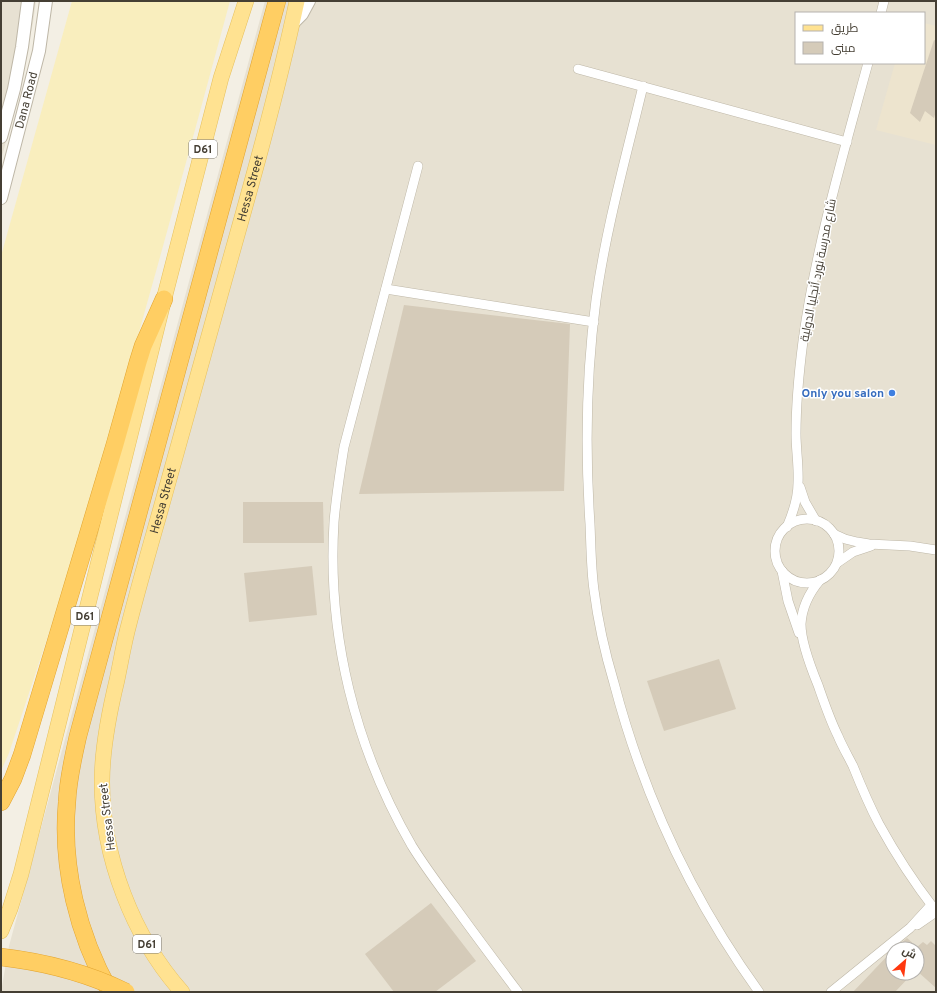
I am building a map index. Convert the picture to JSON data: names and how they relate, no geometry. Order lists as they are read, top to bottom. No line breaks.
{"streets":{"main road":["D61","Hessa Street"],"street":["Dana Road","شارع مدرسة نورد أنجليا الدولية"]},"places":["Only you salon"],"legend":["طريق","مبنى"],"north":"top right"}
